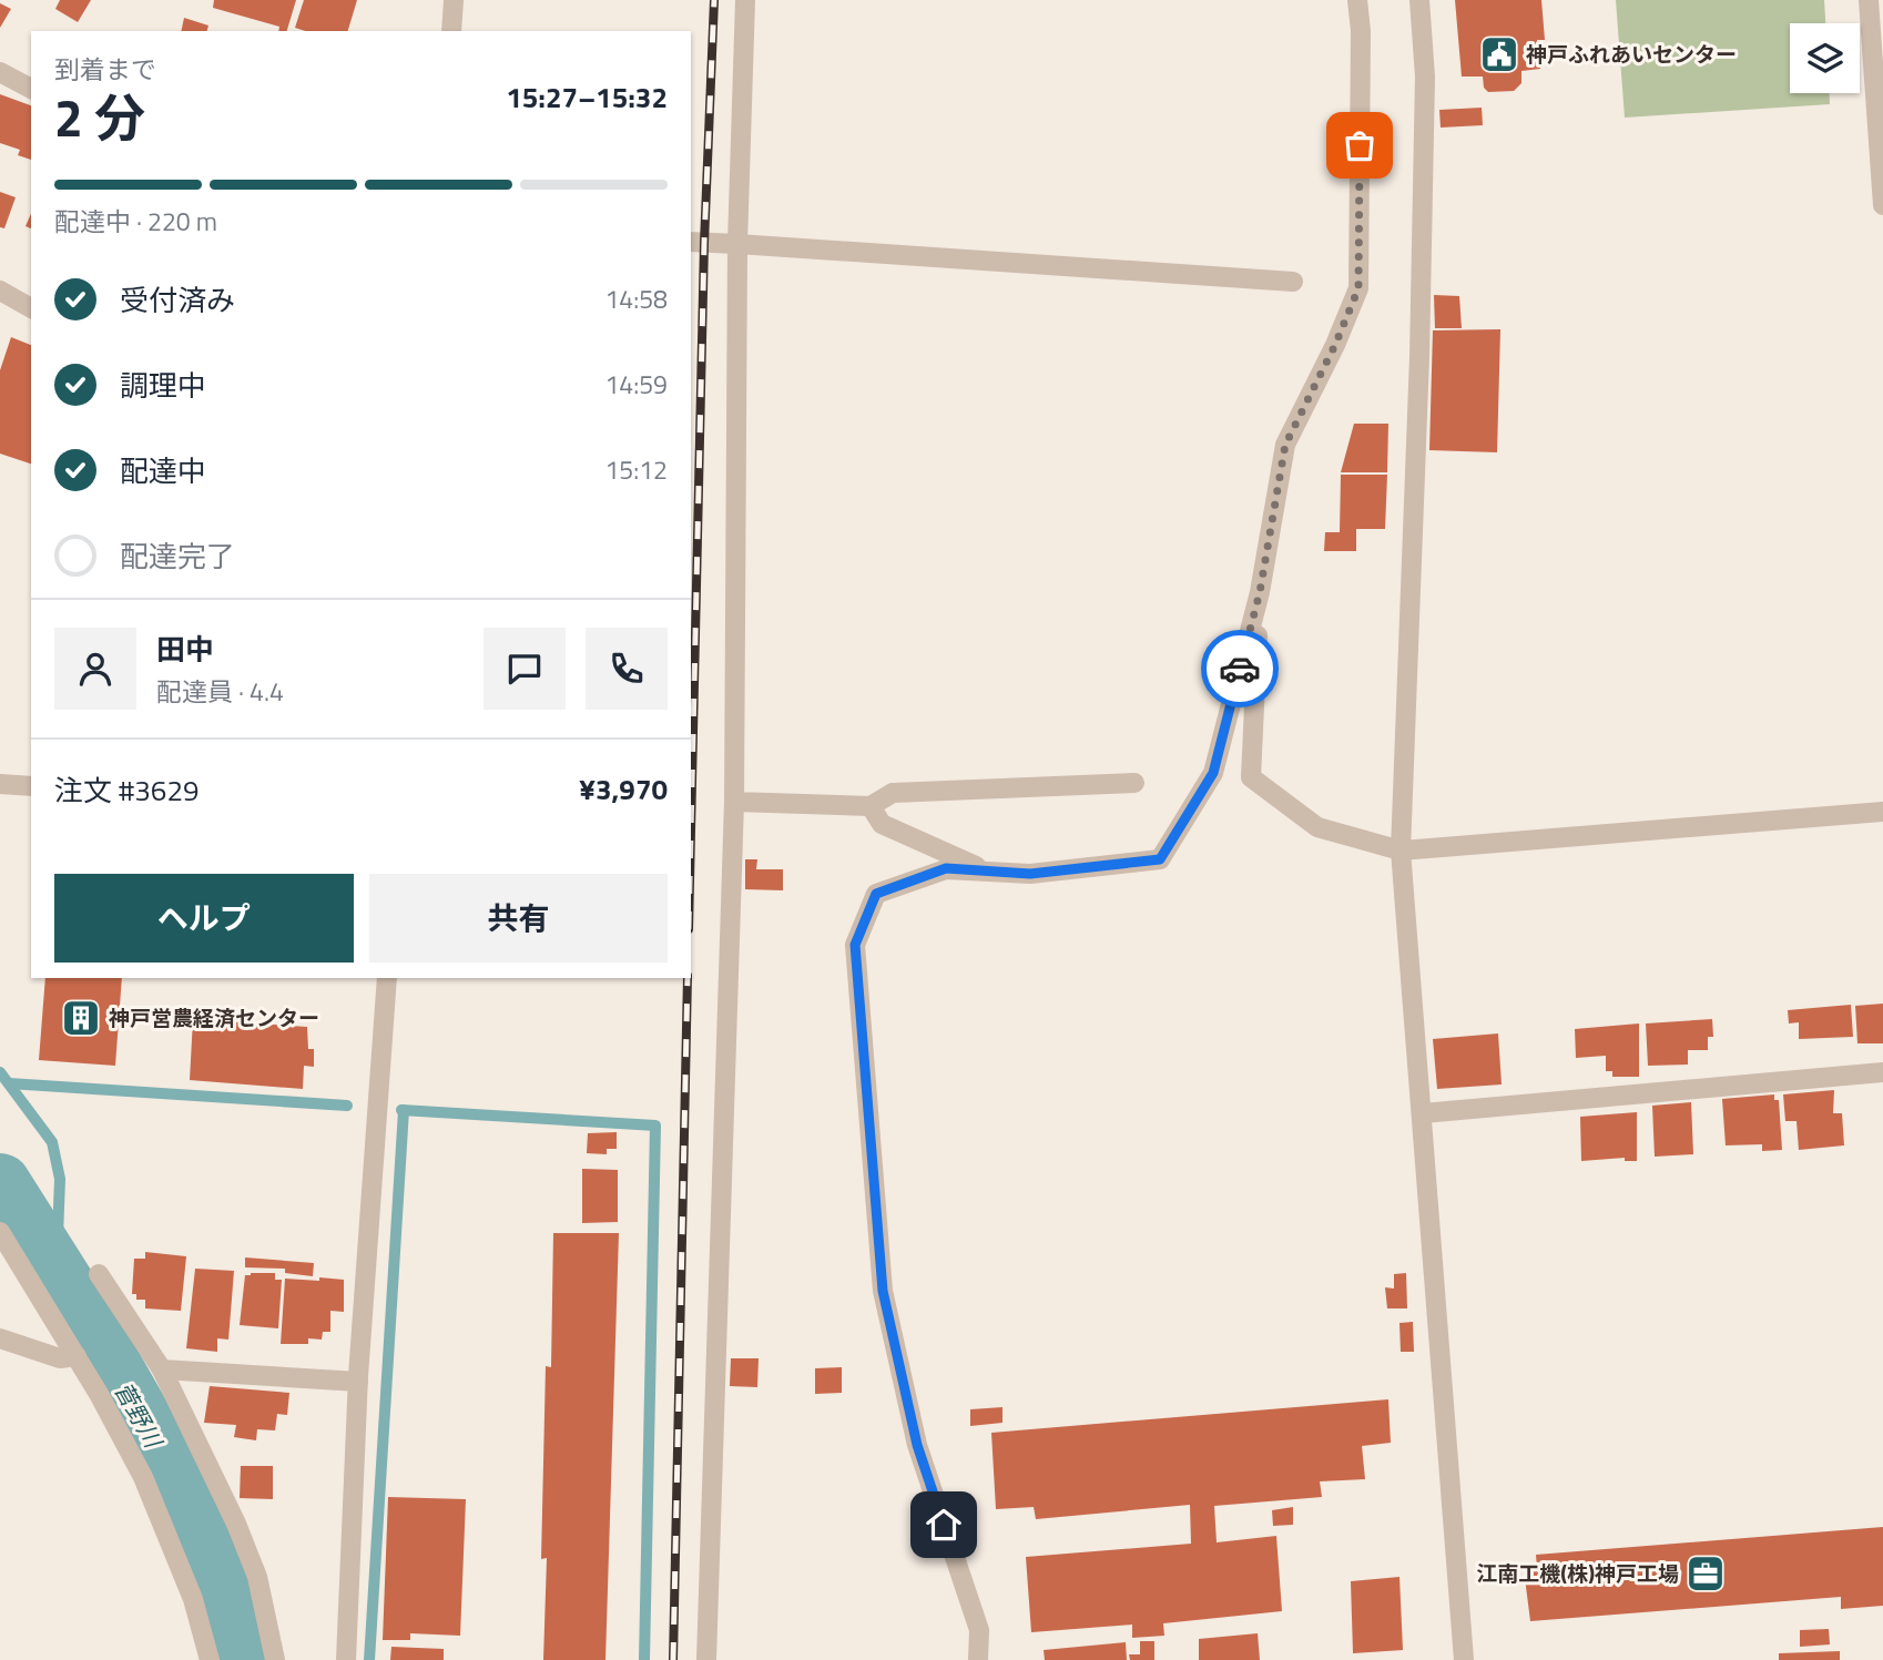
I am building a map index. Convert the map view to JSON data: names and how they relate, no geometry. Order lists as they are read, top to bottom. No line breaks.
{"water":["菅野川"],"places":{"public building":["神戸ふれあいセンター"],"building":["神戸営農経済センター"],"office":["江南工機(株)神戸工場"]},"page":{"heading":["2 分","到着まで","15:27–15:32"],"panel":["田中","配達員 · 4.4","注文 #3629","¥3,970"],"bar":"配達中 · 220 m","list":[["受付済み","14:58"],["調理中","14:59"],["配達中","15:12"],"配達完了"],"buttons":["ヘルプ","共有"]}}
